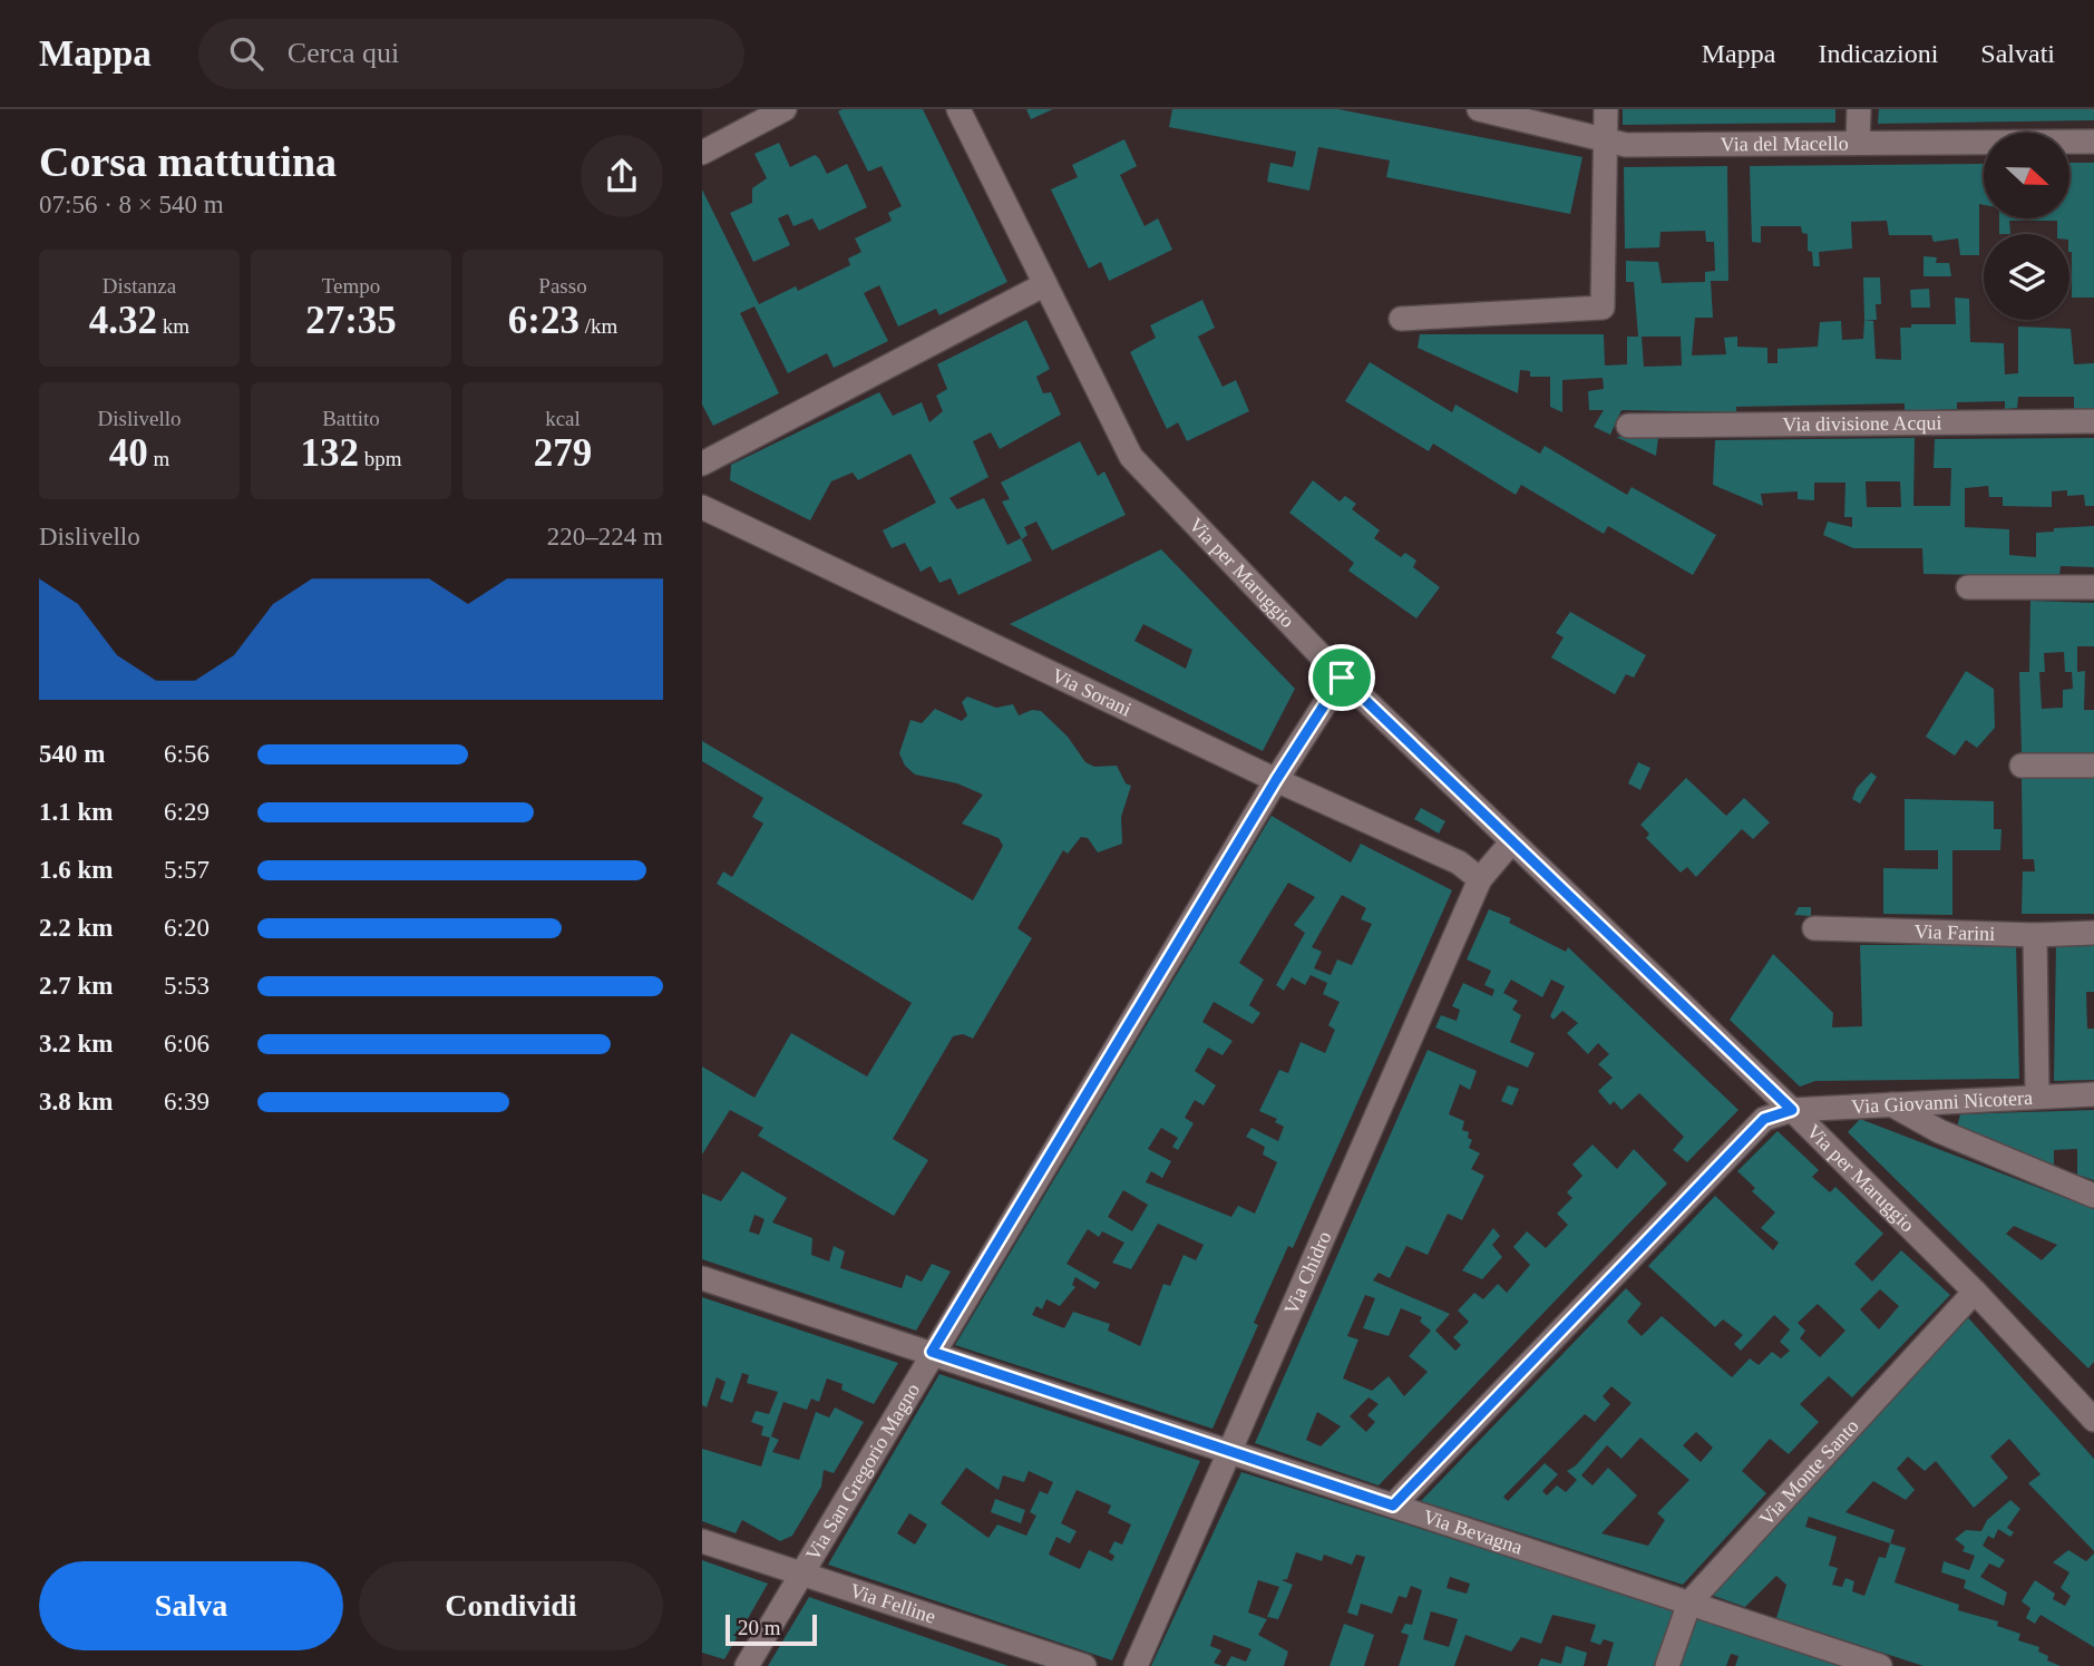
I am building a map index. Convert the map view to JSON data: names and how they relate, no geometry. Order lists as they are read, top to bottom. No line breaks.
{"streets":{"street":["Via del Macello","Via divisione Acqui","Via per Maruggio","Via Sorani","Via Farini","Via Giovanni Nicotera","Via Chidro","Via San Gregorio Magno","Via Monte Santo","Via Bevagna","Via Felline"]},"crossings":[["Via per Maruggio","Via Giovanni Nicotera"],["Via per Maruggio","Via Chidro"],["Via per Maruggio","Via San Gregorio Magno"],["Via per Maruggio","Via Monte Santo"],["Via Sorani","Via Chidro"],["Via Sorani","Via San Gregorio Magno"],["Via Chidro","Via Bevagna"],["Via San Gregorio Magno","Via Bevagna"],["Via San Gregorio Magno","Via Felline"],["Via Monte Santo","Via Bevagna"]],"scale_bar":"20 m","north":"right","page":{"header":"Mappa","search":"Cerca qui","nav":["Mappa","Indicazioni","Salvati"],"heading":["Corsa mattutina","07:56 · 8 × 540 m"],"stats":[["Distanza","4.32 km"],["Tempo","27:35"],["Passo","6:23 /km"],["Dislivello","40 m"],["Battito","132 bpm"],["kcal","279"]],"chart":["Dislivello","220–224 m"],"list":[{"name":"540 m","note":"6:56"},{"name":"1.1 km","note":"6:29"},{"name":"1.6 km","note":"5:57"},{"name":"2.2 km","note":"6:20"},{"name":"2.7 km","note":"5:53"},{"name":"3.2 km","note":"6:06"},{"name":"3.8 km","note":"6:39"}],"buttons":["Salva","Condividi"],"scale":"20 m"}}
